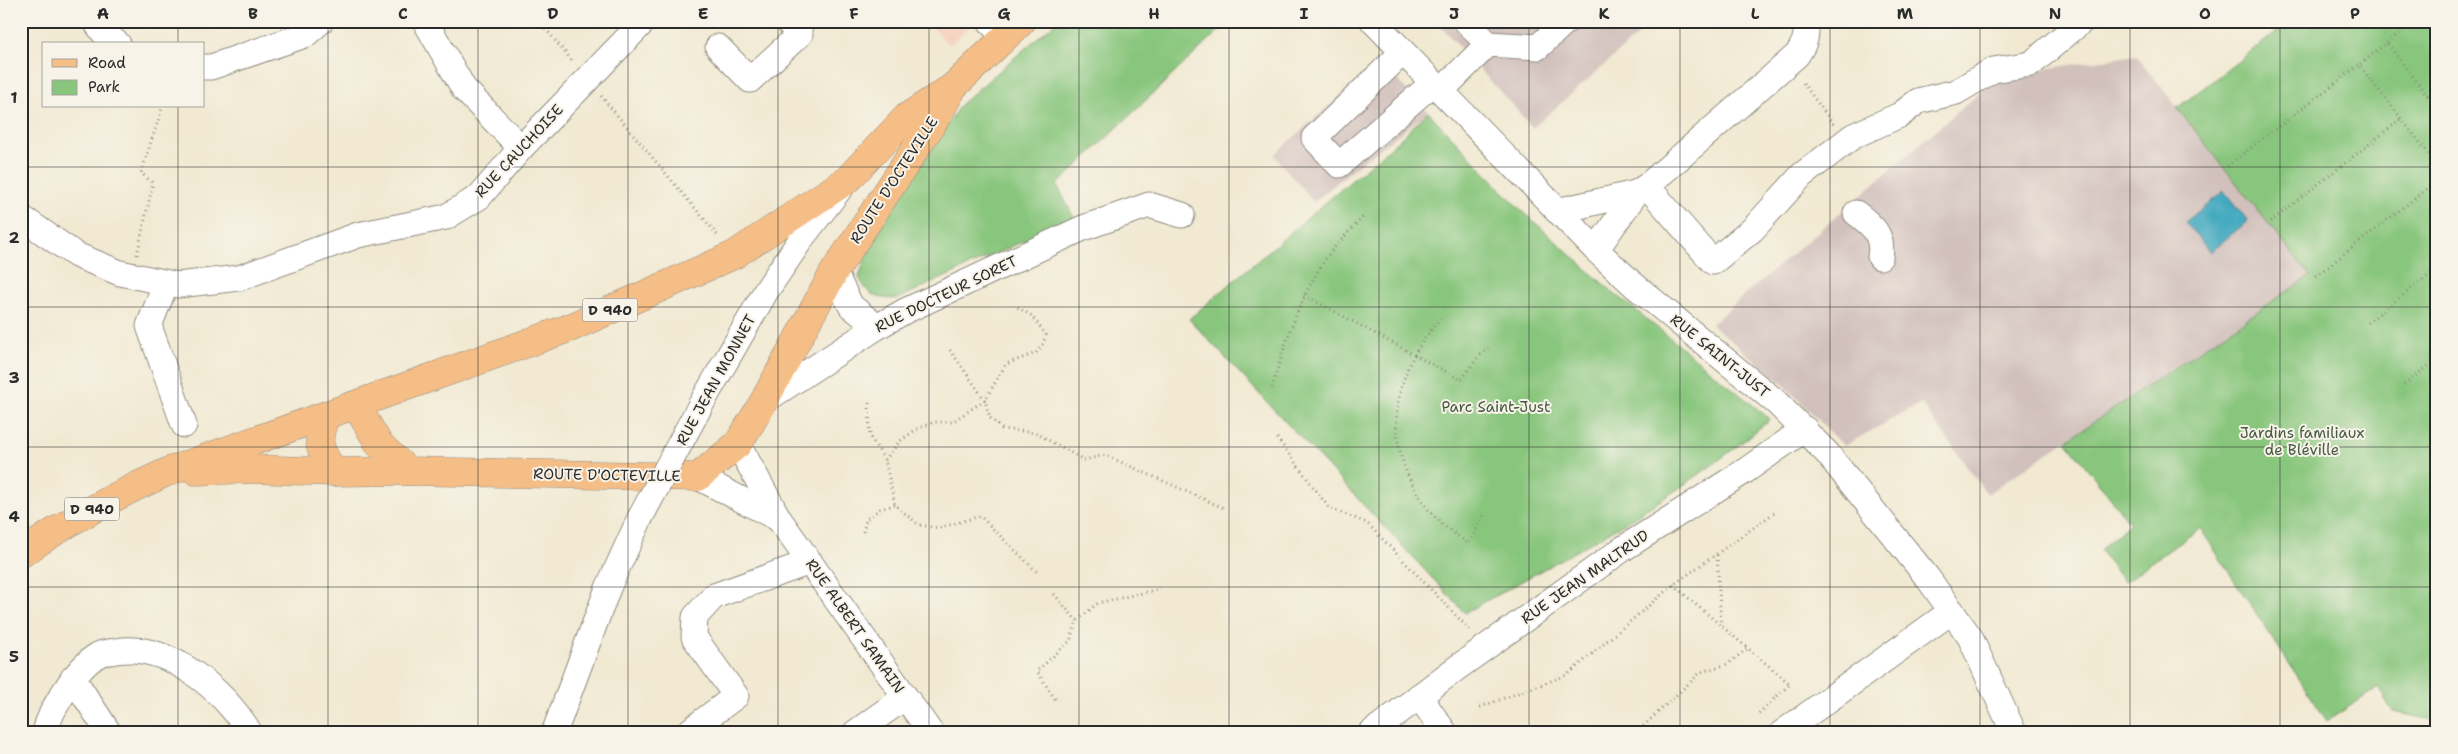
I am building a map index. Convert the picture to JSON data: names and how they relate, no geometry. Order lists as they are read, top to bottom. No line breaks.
{"streets":{"main road":["ROUTE D'OCTEVILLE","D 940"],"street":["RUE CAUCHOISE","RUE DOCTEUR SORET","RUE SAINT-JUST","RUE JEAN MONNET","RUE JEAN MALTRUD","RUE ALBERT SAMAIN"]},"crossings":[["ROUTE D'OCTEVILLE","RUE DOCTEUR SORET"],["ROUTE D'OCTEVILLE","RUE JEAN MONNET"],["ROUTE D'OCTEVILLE","RUE ALBERT SAMAIN"],["RUE SAINT-JUST","RUE JEAN MALTRUD"]],"parks":["Parc Saint-Just","Jardins familiaux de Bléville"],"legend":["Road","Park"],"grid":{"columns":["A","B","C","D","E","F","G","H","I","J","K","L","M","N","O","P"],"rows":["1","2","3","4","5"]}}
